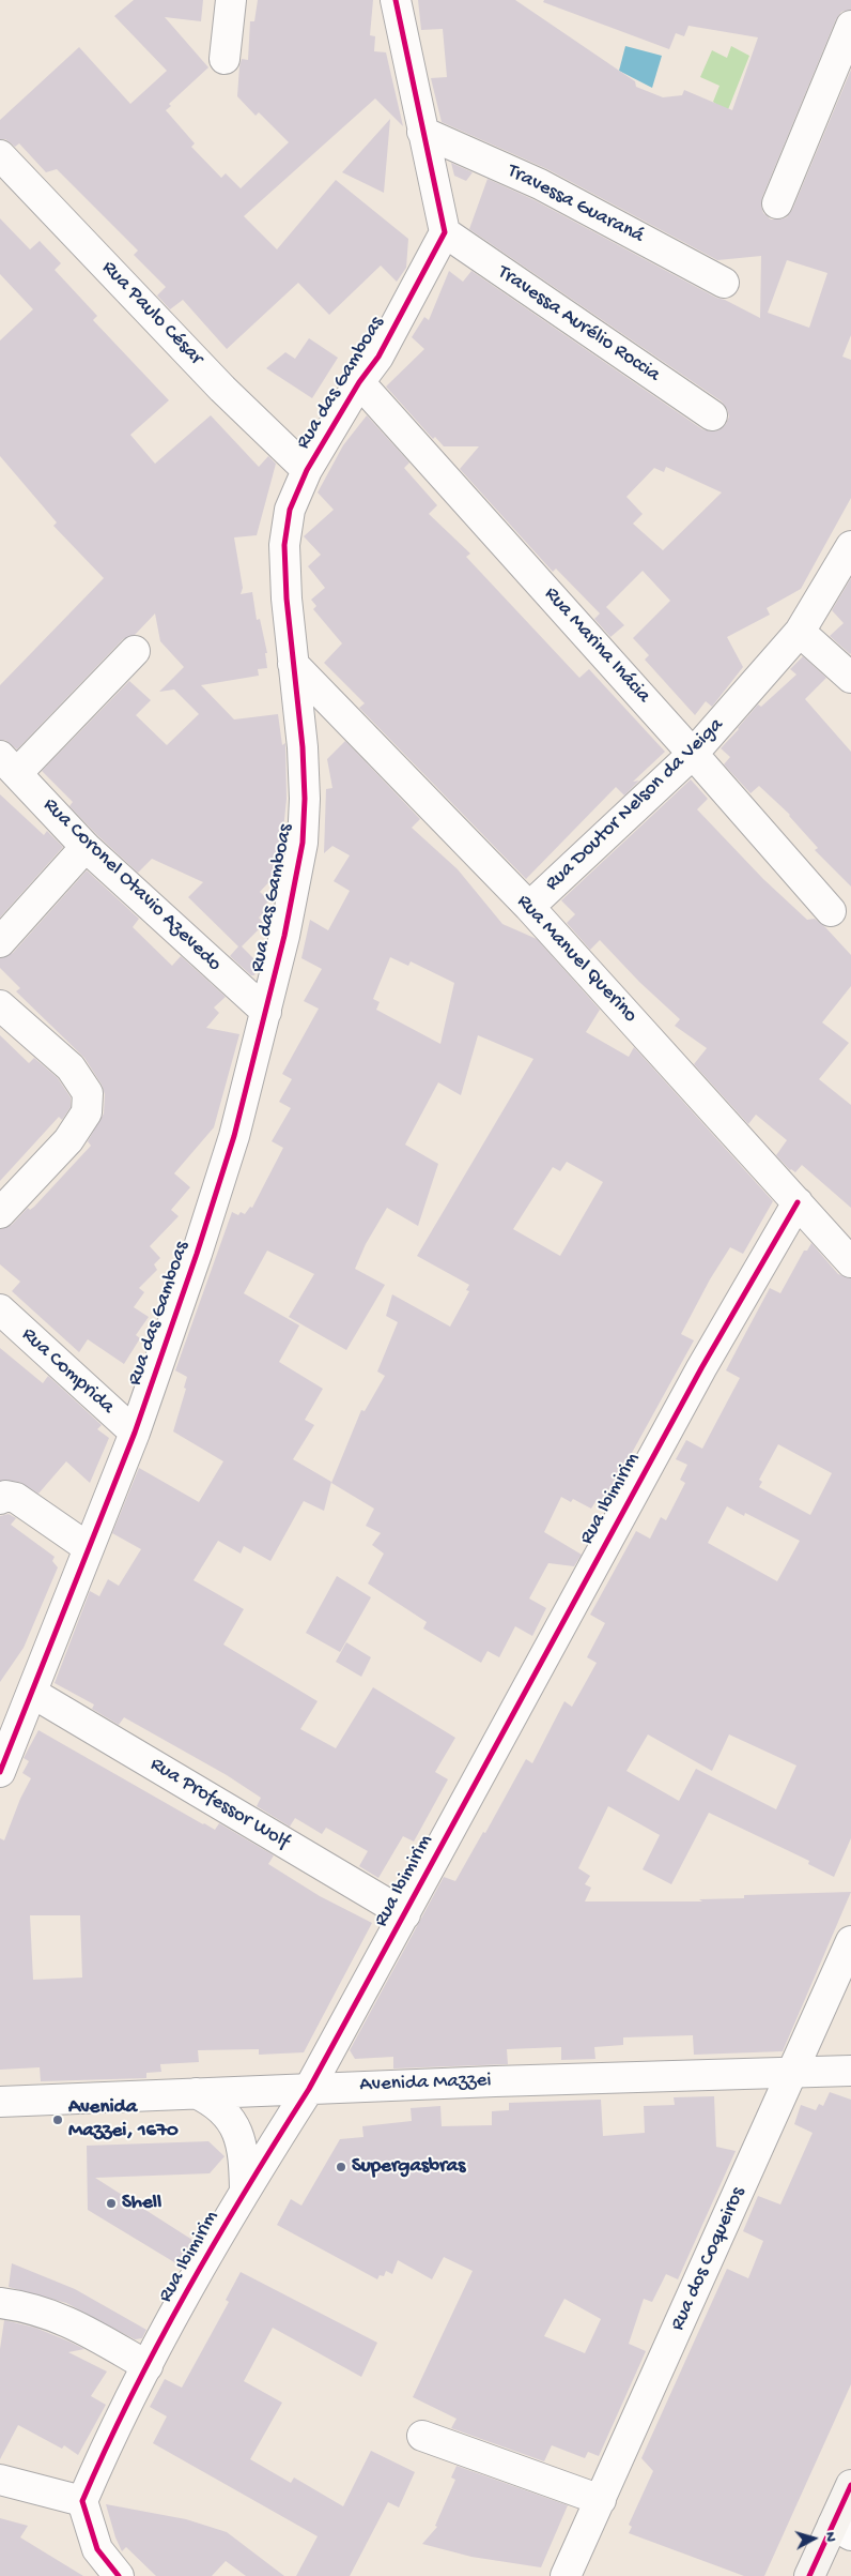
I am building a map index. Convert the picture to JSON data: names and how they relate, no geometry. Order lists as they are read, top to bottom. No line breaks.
{"streets":{"street":["Travessa Guaraná","Rua Paulo César","Travessa Aurélio Roccia","Rua das Gamboas","Rua Marina Inácia","Rua Doutor Nelson da Veiga","Rua Coronel Otavio Azevedo","Rua Manuel Querino","Rua Comprida","Rua Ibimirim","Rua Professor Wolf","Avenida Mazzei","Rua dos Coqueiros"]},"crossings":[["Rua Paulo César","Rua das Gamboas"],["Travessa Aurélio Roccia","Rua das Gamboas"],["Rua das Gamboas","Rua Marina Inácia"],["Rua das Gamboas","Rua Coronel Otavio Azevedo"],["Rua das Gamboas","Rua Manuel Querino"],["Rua das Gamboas","Rua Comprida"],["Rua das Gamboas","Rua Professor Wolf"],["Rua Marina Inácia","Rua Doutor Nelson da Veiga"],["Rua Doutor Nelson da Veiga","Rua Manuel Querino"],["Rua Manuel Querino","Rua Ibimirim"],["Rua Ibimirim","Rua Professor Wolf"],["Rua Ibimirim","Avenida Mazzei"],["Avenida Mazzei","Rua dos Coqueiros"]],"places":["Avenida Mazzei, 1670","Supergasbras","Shell"],"north":"right"}
